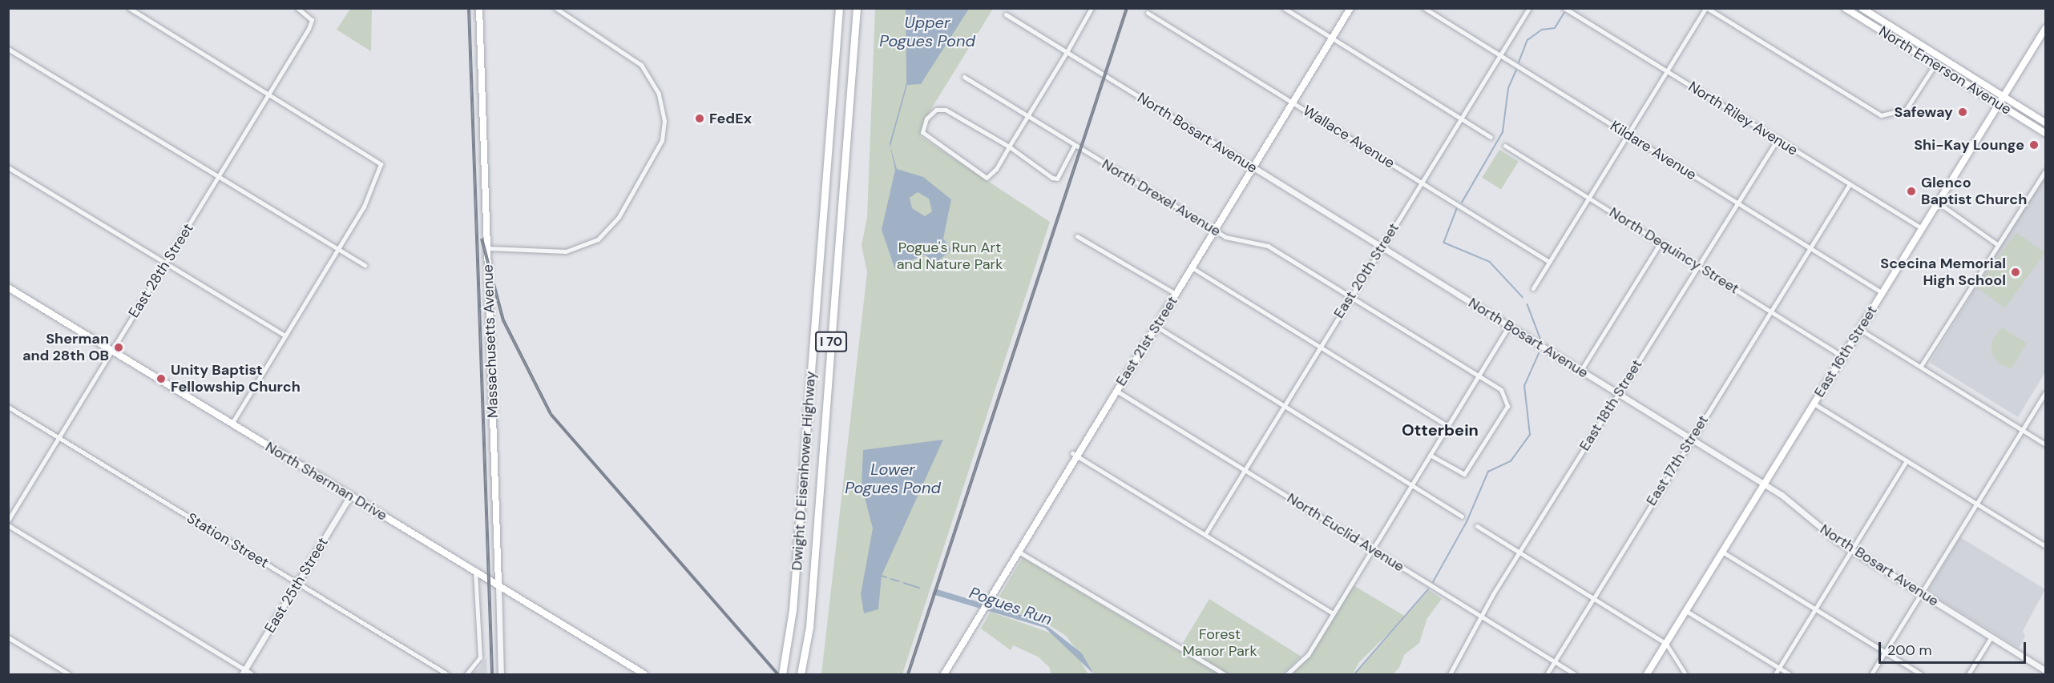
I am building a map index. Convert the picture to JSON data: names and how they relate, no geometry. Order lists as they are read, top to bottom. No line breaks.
{"streets":{"highway":["I 70","Dwight D Eisenhower Highway"],"main road":["North Emerson Avenue","Massachusetts Avenue","East 21st Street","East 16th Street","North Sherman Drive"],"street":["North Riley Avenue","North Bosart Avenue","Wallace Avenue","Kildare Avenue","North Drexel Avenue","North Dequincy Street","East 28th Street","East 20th Street","East 18th Street","East 17th Street","North Euclid Avenue","Station Street","East 25th Street"]},"crossings":[["North Emerson Avenue","East 16th Street"],["North Riley Avenue","East 16th Street"],["North Riley Avenue","East 18th Street"],["North Riley Avenue","East 17th Street"],["North Bosart Avenue","East 20th Street"],["North Bosart Avenue","East 21st Street"],["North Bosart Avenue","East 16th Street"],["North Bosart Avenue","East 18th Street"],["North Bosart Avenue","East 17th Street"],["Wallace Avenue","East 20th Street"],["Wallace Avenue","East 21st Street"],["Kildare Avenue","East 20th Street"],["Kildare Avenue","East 16th Street"],["Kildare Avenue","East 18th Street"],["Kildare Avenue","East 17th Street"],["North Drexel Avenue","East 20th Street"],["North Drexel Avenue","East 21st Street"],["North Dequincy Street","East 16th Street"],["North Dequincy Street","East 18th Street"],["North Dequincy Street","East 17th Street"],["East 28th Street","North Sherman Drive"],["East 28th Street","Station Street"],["East 20th Street","North Euclid Avenue"],["Massachusetts Avenue","North Sherman Drive"],["East 21st Street","North Euclid Avenue"],["East 18th Street","North Euclid Avenue"],["East 17th Street","North Euclid Avenue"],["North Sherman Drive","East 25th Street"],["Station Street","East 25th Street"]],"districts":["Otterbein"],"water":["Upper Pogues Pond","Lower Pogues Pond","Pogues Run"],"parks":["Pogue's Run Art and Nature Park","Forest Manor Park"],"places":["Safeway","FedEx","Shi-Kay Lounge","Glenco Baptist Church","Scecina Memorial High School","Sherman and 28th OB","Unity Baptist Fellowship Church"],"scale_bar":"200 m"}
